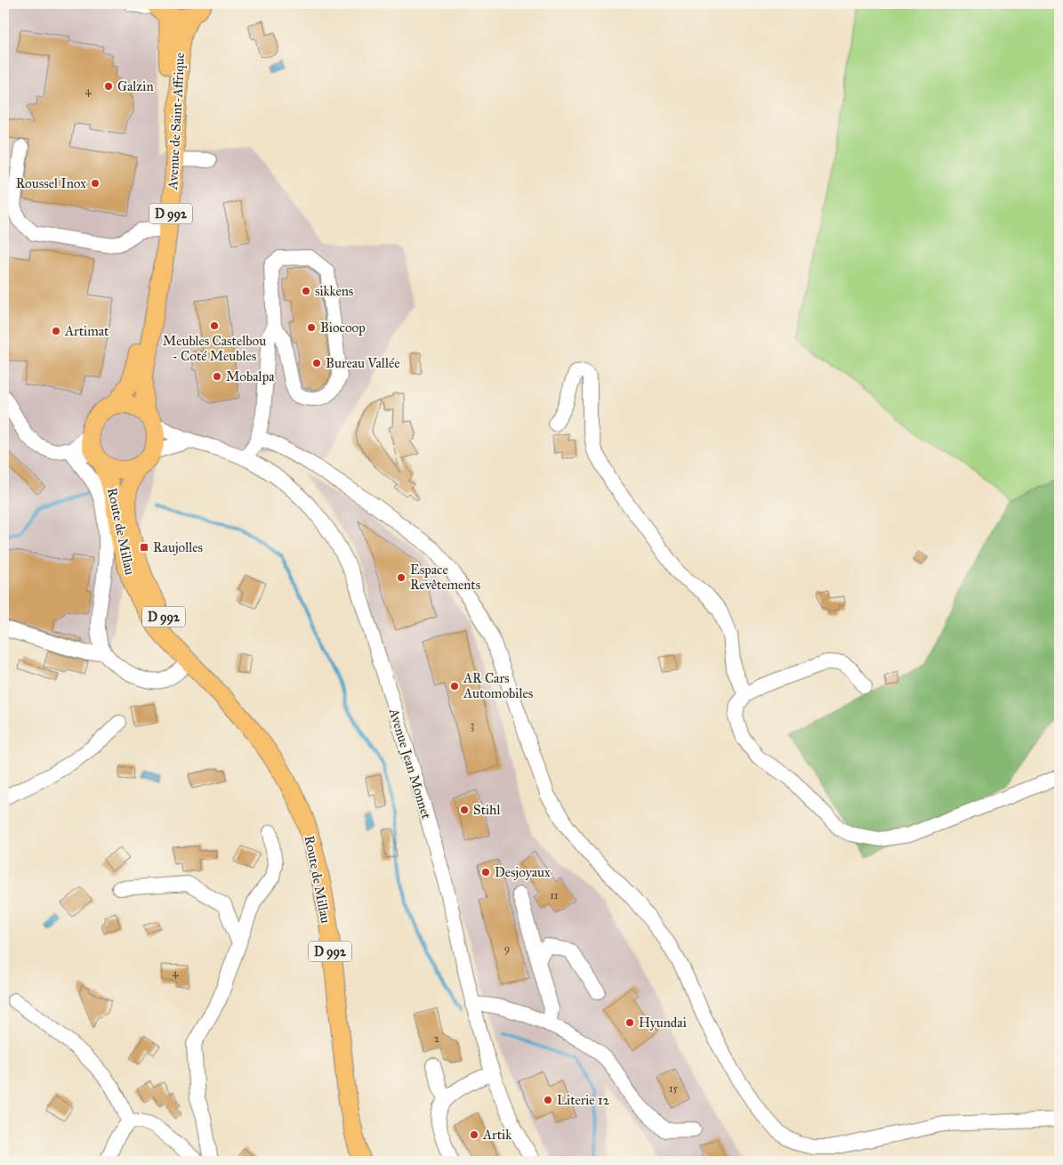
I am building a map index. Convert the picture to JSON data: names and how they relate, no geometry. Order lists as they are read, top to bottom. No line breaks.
{"streets":{"main road":["Avenue de Saint-Affrique","D 992","Route de Millau"],"street":["Avenue Jean Monnet"]},"crossings":[["Avenue de Saint-Affrique","Route de Millau"],["Avenue de Saint-Affrique","Avenue Jean Monnet"],["Route de Millau","Avenue Jean Monnet"]],"places":{"other":["Galzin","Roussel Inox","sikkens","Meubles Castelbou - Coté Meubles","Biocoop","Artimat","Bureau Vallée","Mobalpa","Espace Revêtements","AR Cars Automobiles","Stihl","Desjoyaux","Hyundai","Literie 12","Artik"],"transit":["Raujolles"]},"house_numbers":["4","3","11","9","4","2","15"]}
